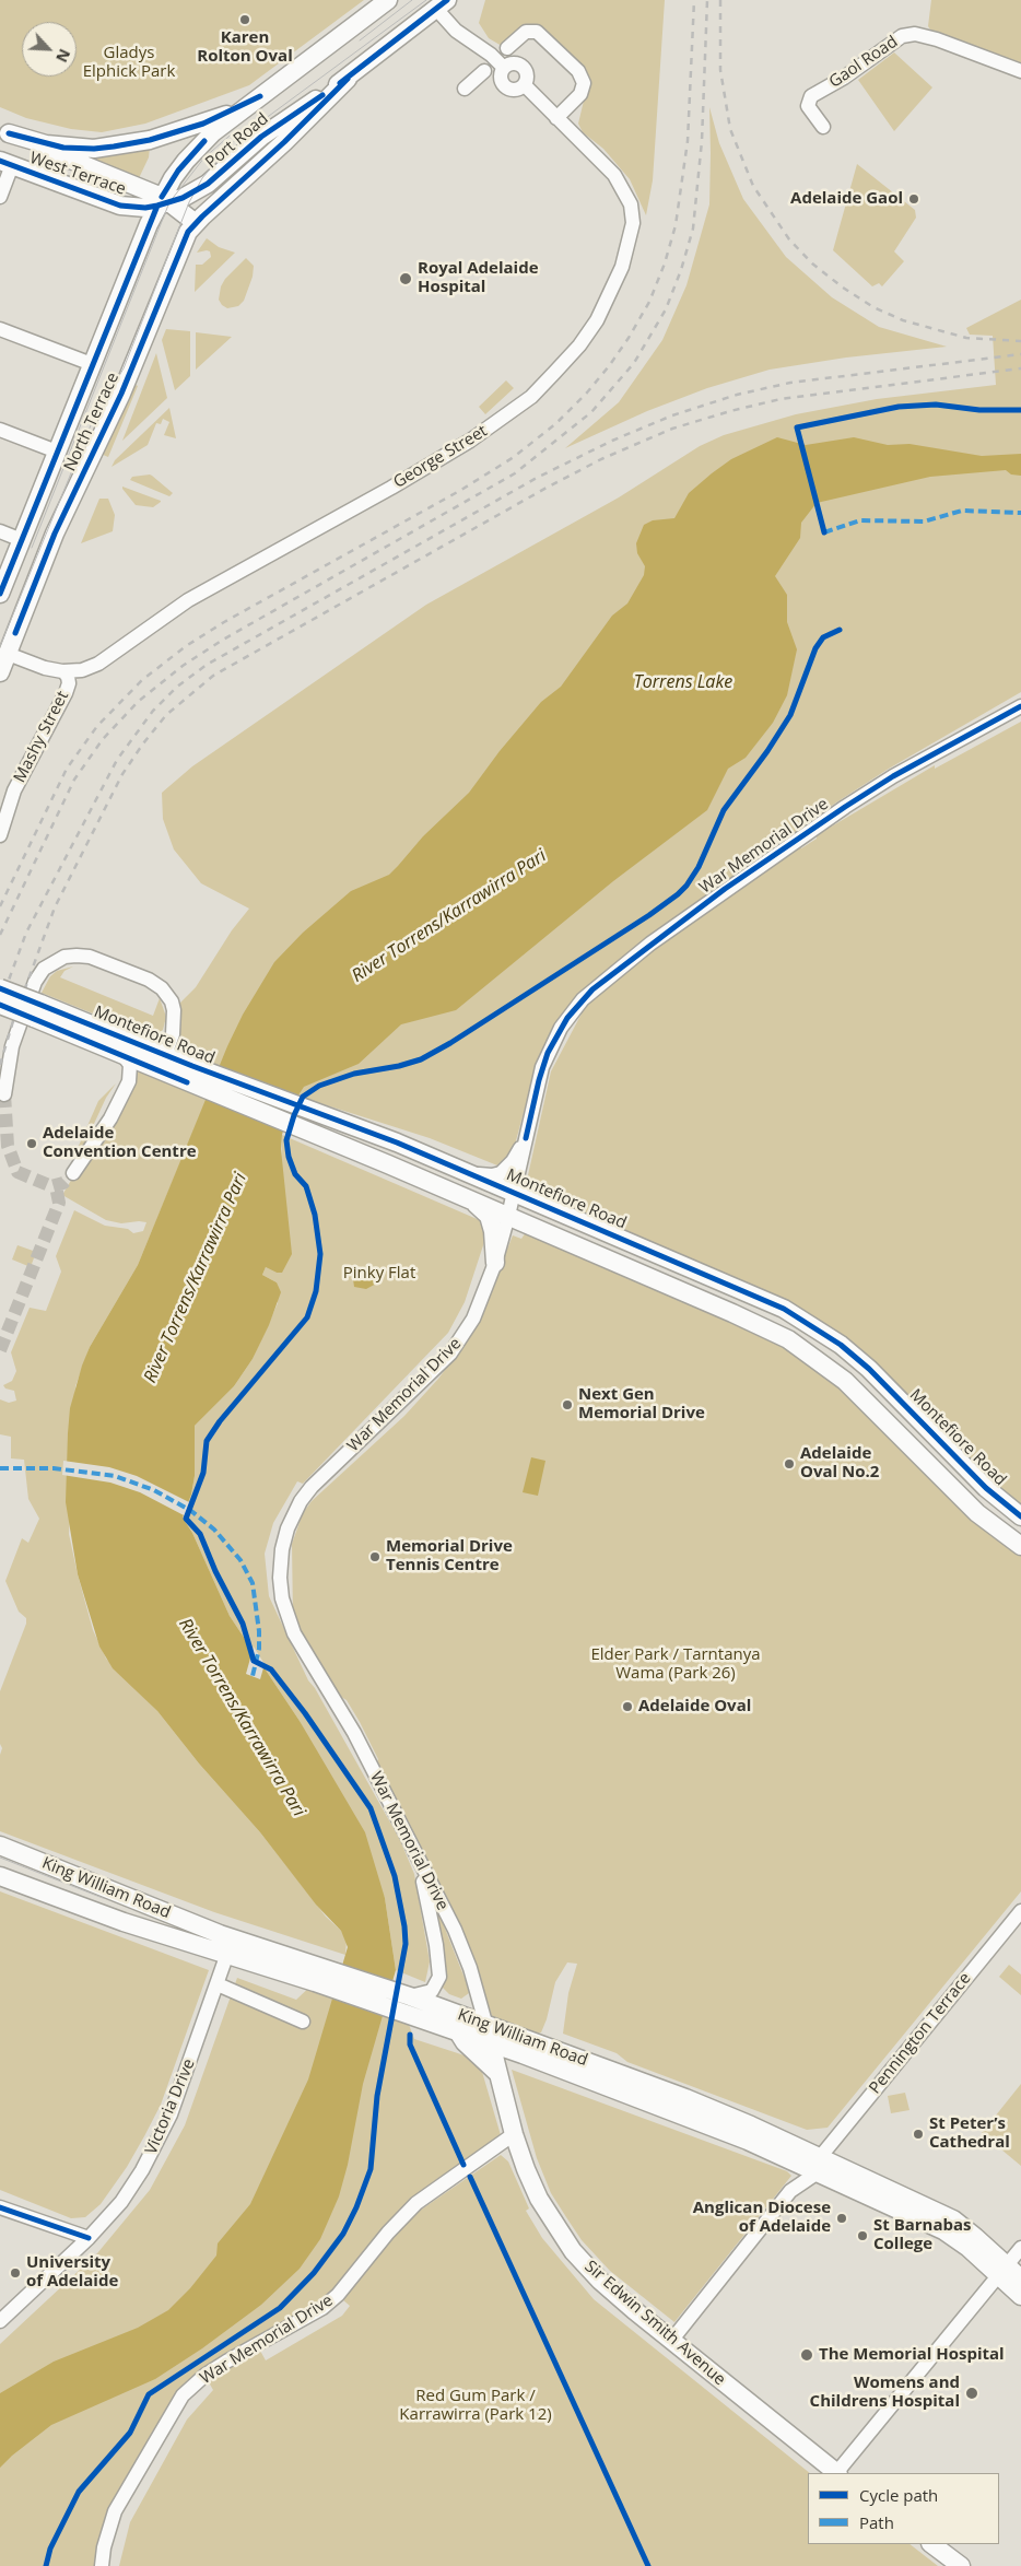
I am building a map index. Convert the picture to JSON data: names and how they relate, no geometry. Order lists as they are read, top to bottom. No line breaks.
{"streets":{"main road":["Port Road","West Terrace","North Terrace","Montefiore Road","King William Road","Sir Edwin Smith Avenue"],"street":["Gaol Road","George Street","Mashy Street","War Memorial Drive","Pennington Terrace","Victoria Drive"]},"crossings":[["Port Road","West Terrace"],["Port Road","North Terrace"],["Port Road","George Street"],["West Terrace","North Terrace"],["North Terrace","George Street"],["George Street","Mashy Street"],["War Memorial Drive","Montefiore Road"],["War Memorial Drive","King William Road"],["War Memorial Drive","Sir Edwin Smith Avenue"],["King William Road","Pennington Terrace"],["King William Road","Victoria Drive"],["King William Road","Sir Edwin Smith Avenue"],["Pennington Terrace","Sir Edwin Smith Avenue"]],"water":["Torrens Lake","River Torrens/Karrawirra Pari"],"parks":["Gladys Elphick Park","Pinky Flat","Elder Park / Tarntanya Wama (Park 26)","Red Gum Park / Karrawirra (Park 12)"],"places":["Karen Rolton Oval","Adelaide Gaol","Royal Adelaide Hospital","Adelaide Convention Centre","Next Gen Memorial Drive","Adelaide Oval No.2","Memorial Drive Tennis Centre","Adelaide Oval","St Peter’s Cathedral","Anglican Diocese of Adelaide","St Barnabas College","University of Adelaide","The Memorial Hospital","Womens and Childrens Hospital"],"legend":["Cycle path","Path"],"north":"bottom right"}
